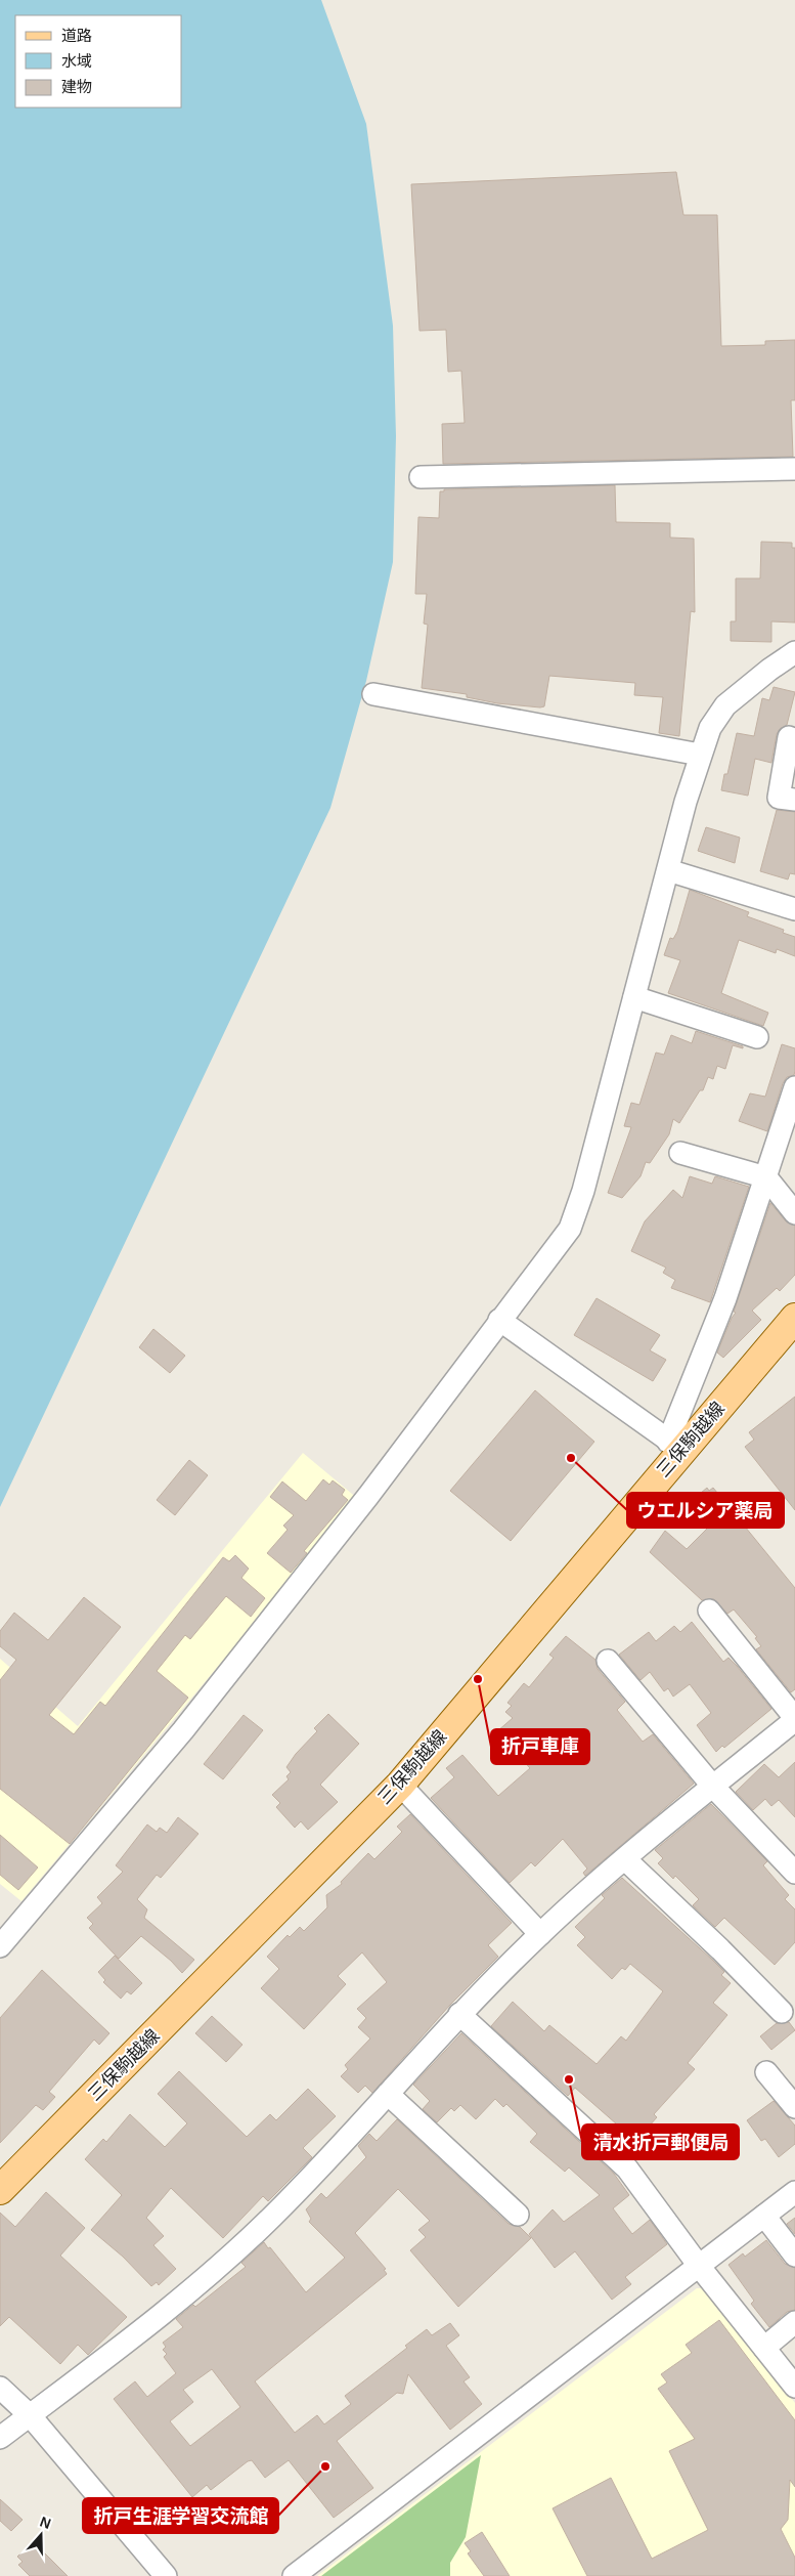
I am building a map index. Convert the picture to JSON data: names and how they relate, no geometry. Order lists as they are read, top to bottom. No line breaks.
{"streets":{"main road":["三保駒越線"]},"places":["ウエルシア薬局","折戸車庫","清水折戸郵便局","折戸生涯学習交流館"],"legend":["道路","水域","建物"],"north":"top"}
